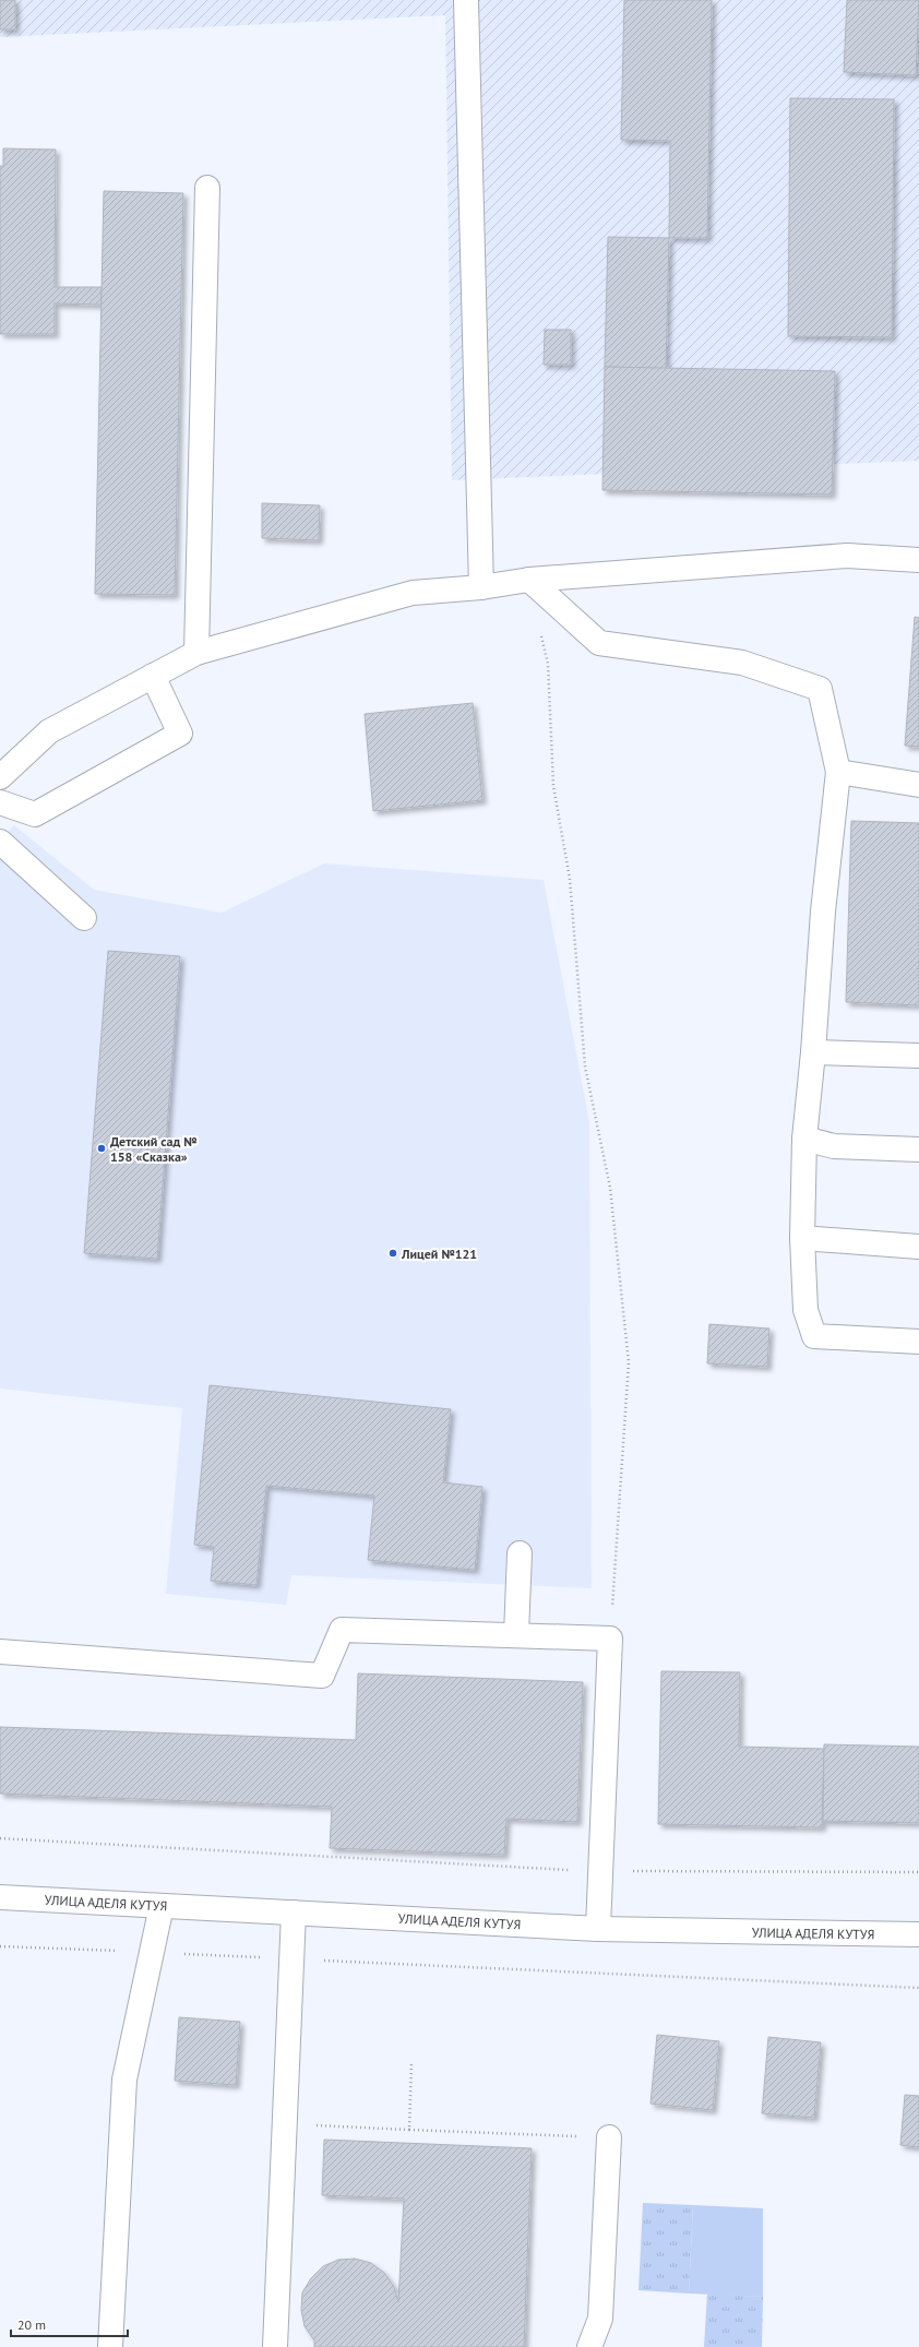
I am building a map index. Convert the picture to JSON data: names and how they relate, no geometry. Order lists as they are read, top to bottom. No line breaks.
{"streets":{"street":["УЛИЦА АДЕЛЯ КУТУЯ"]},"places":["Детский сад № 158 «Сказка»","Лицей №121"],"scale_bar":"20 m"}
